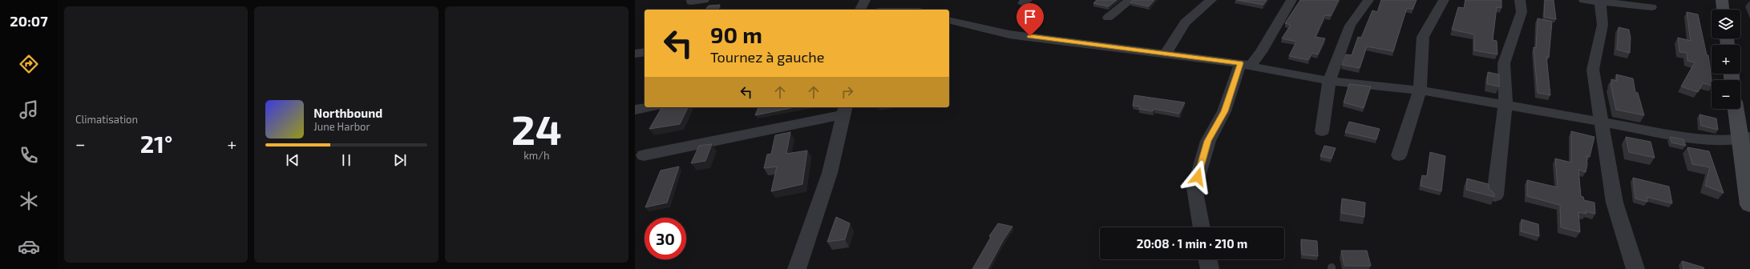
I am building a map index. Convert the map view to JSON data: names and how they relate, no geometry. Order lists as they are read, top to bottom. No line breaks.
{"page":{"tabs":"20:07","tile":["Climatisation",["24","km/h"]],"map_buttons":["+","−"],"turn":["90 m","Tournez à gauche"],"song":["Northbound","June Harbor"],"heat":["−","21°","+"],"limit":"30","trip":"20:08 · 1 min · 210 m"}}
